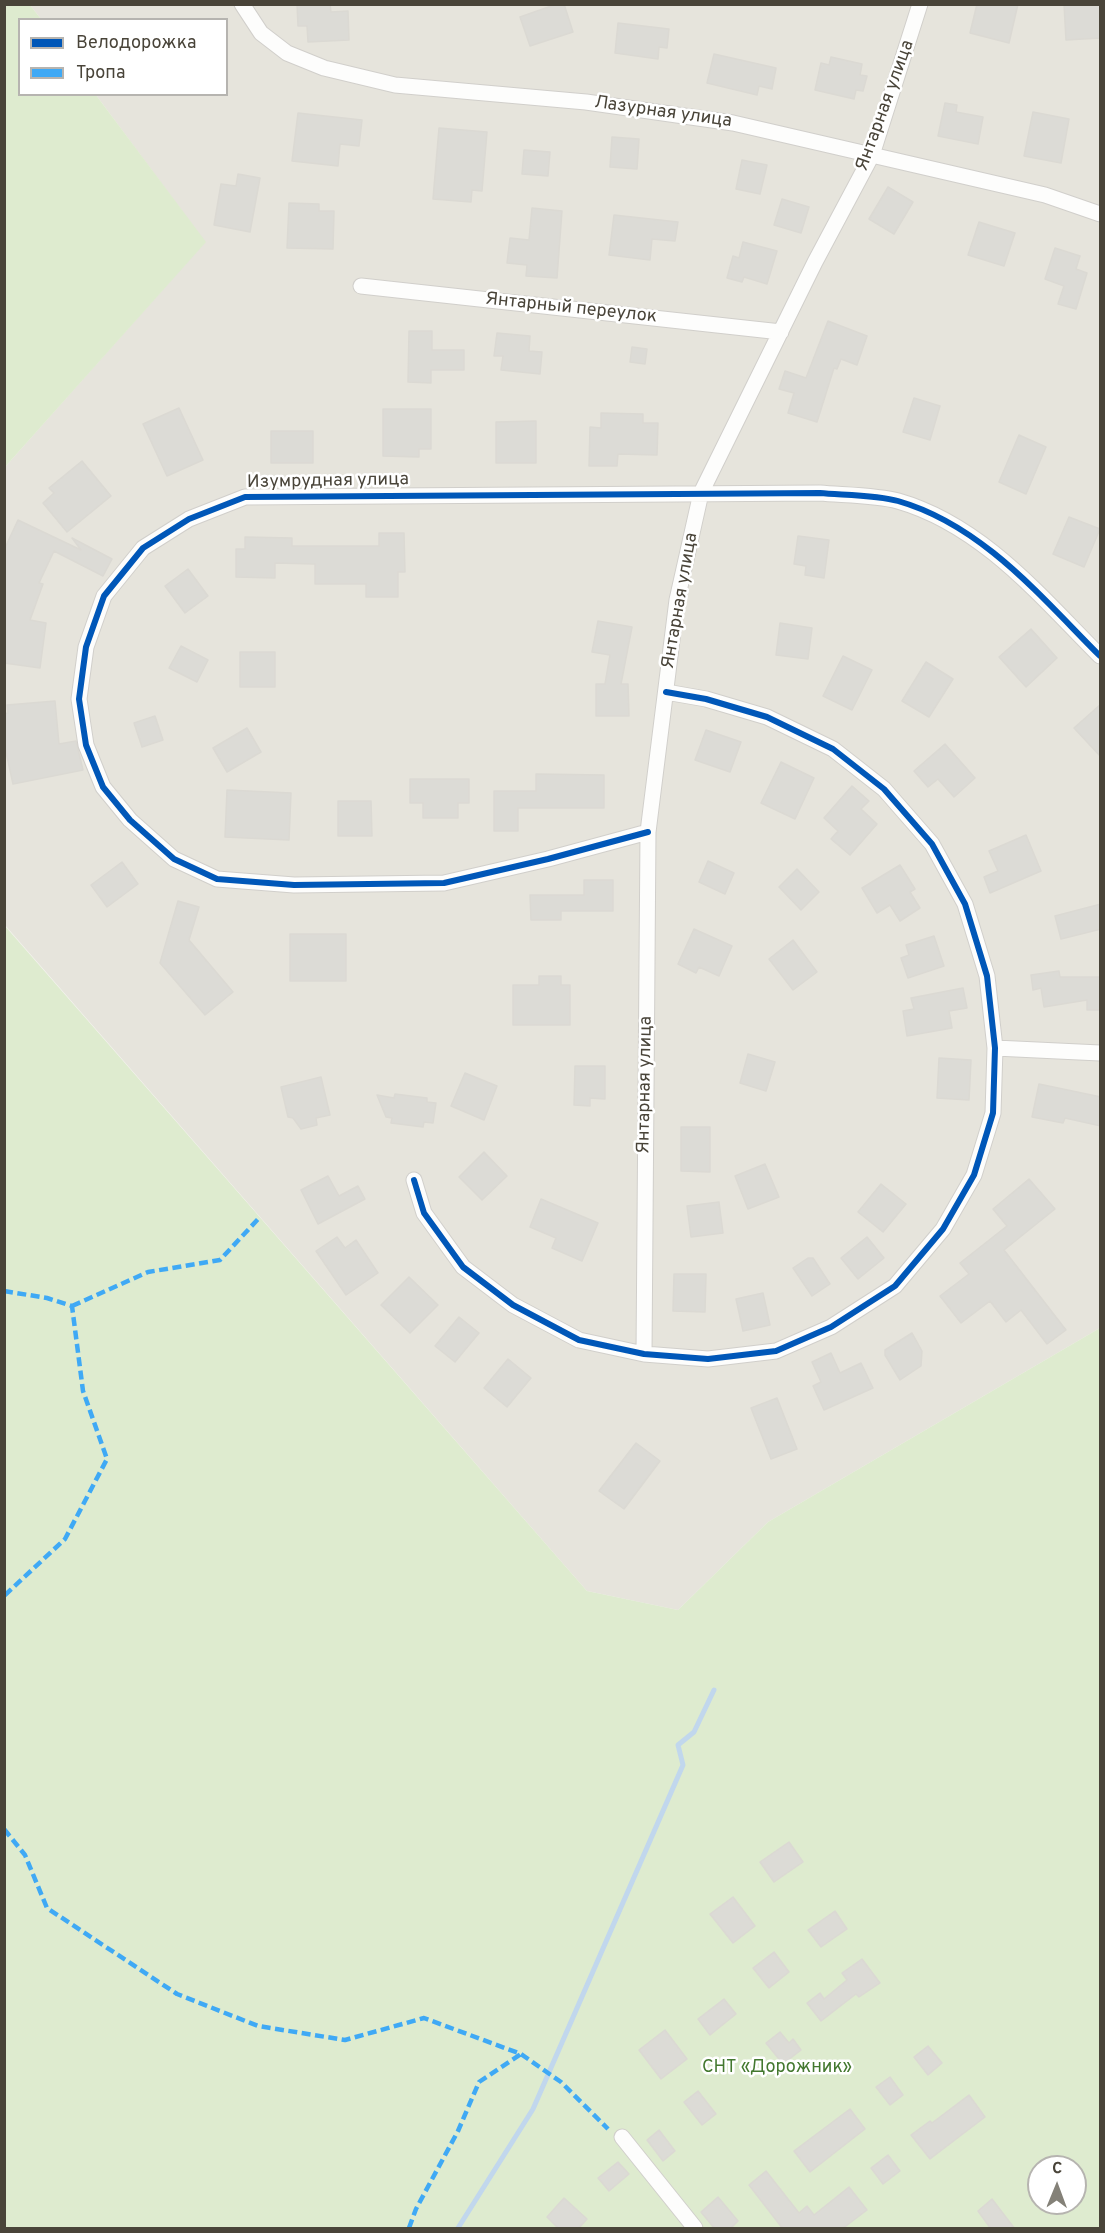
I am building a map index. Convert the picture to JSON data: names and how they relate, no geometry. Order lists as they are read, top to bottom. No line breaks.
{"streets":{"street":["Янтарная улица","Лазурная улица","Янтарный переулок","Изумрудная улица"]},"crossings":[["Янтарная улица","Лазурная улица"],["Янтарная улица","Янтарный переулок"],["Янтарная улица","Изумрудная улица"]],"parks":["СНТ «Дорожник»"],"legend":["Велодорожка","Тропа"],"north":"top"}
